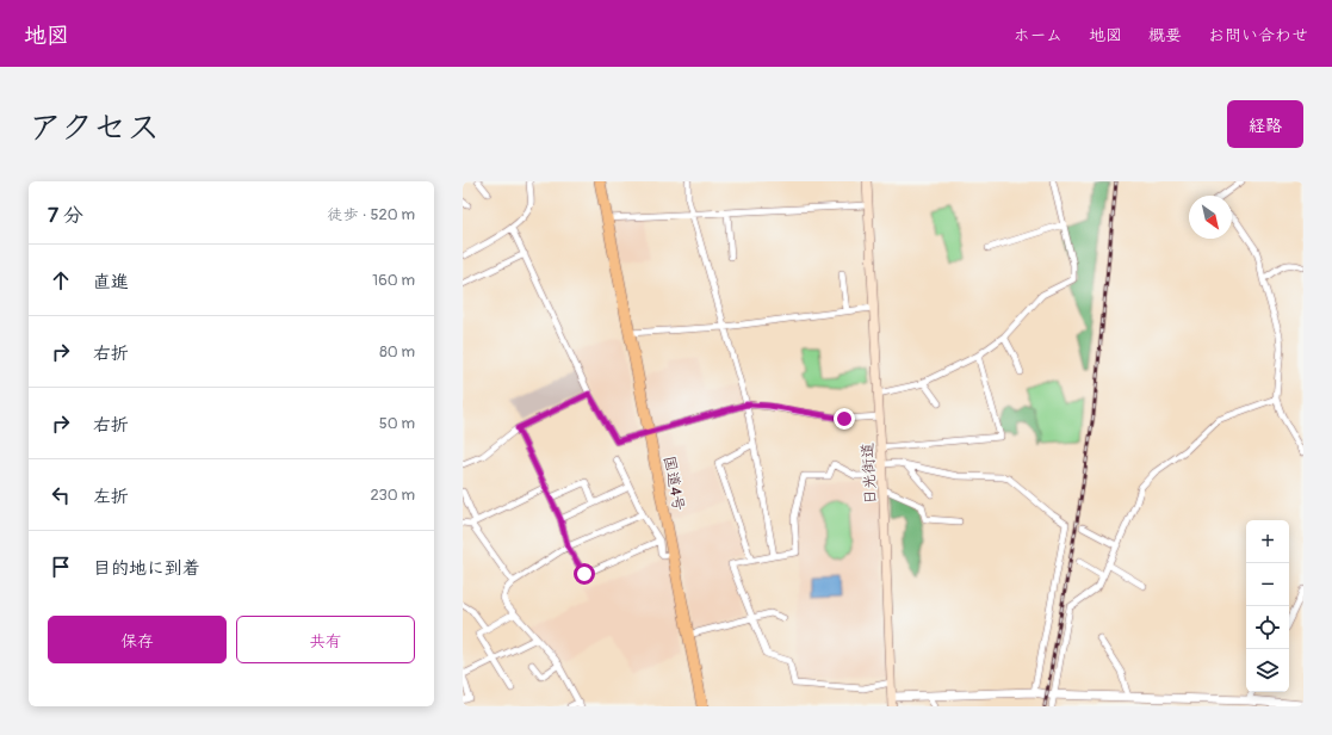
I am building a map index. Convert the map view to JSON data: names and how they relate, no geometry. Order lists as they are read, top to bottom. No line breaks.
{"streets":{"highway":["国道4号"],"main road":["日光街道"]},"north":"bottom right","page":{"header":"地図","nav":["ホーム","地図","概要","お問い合わせ"],"title":"アクセス","buttons":["経路",["保存","共有"]],"heading":["7 分","徒歩 · 520 m"],"list":[["直進","160 m"],["右折","80 m"],["右折","50 m"],["左折","230 m"],"目的地に到着"],"map_buttons":["+","−"]}}
